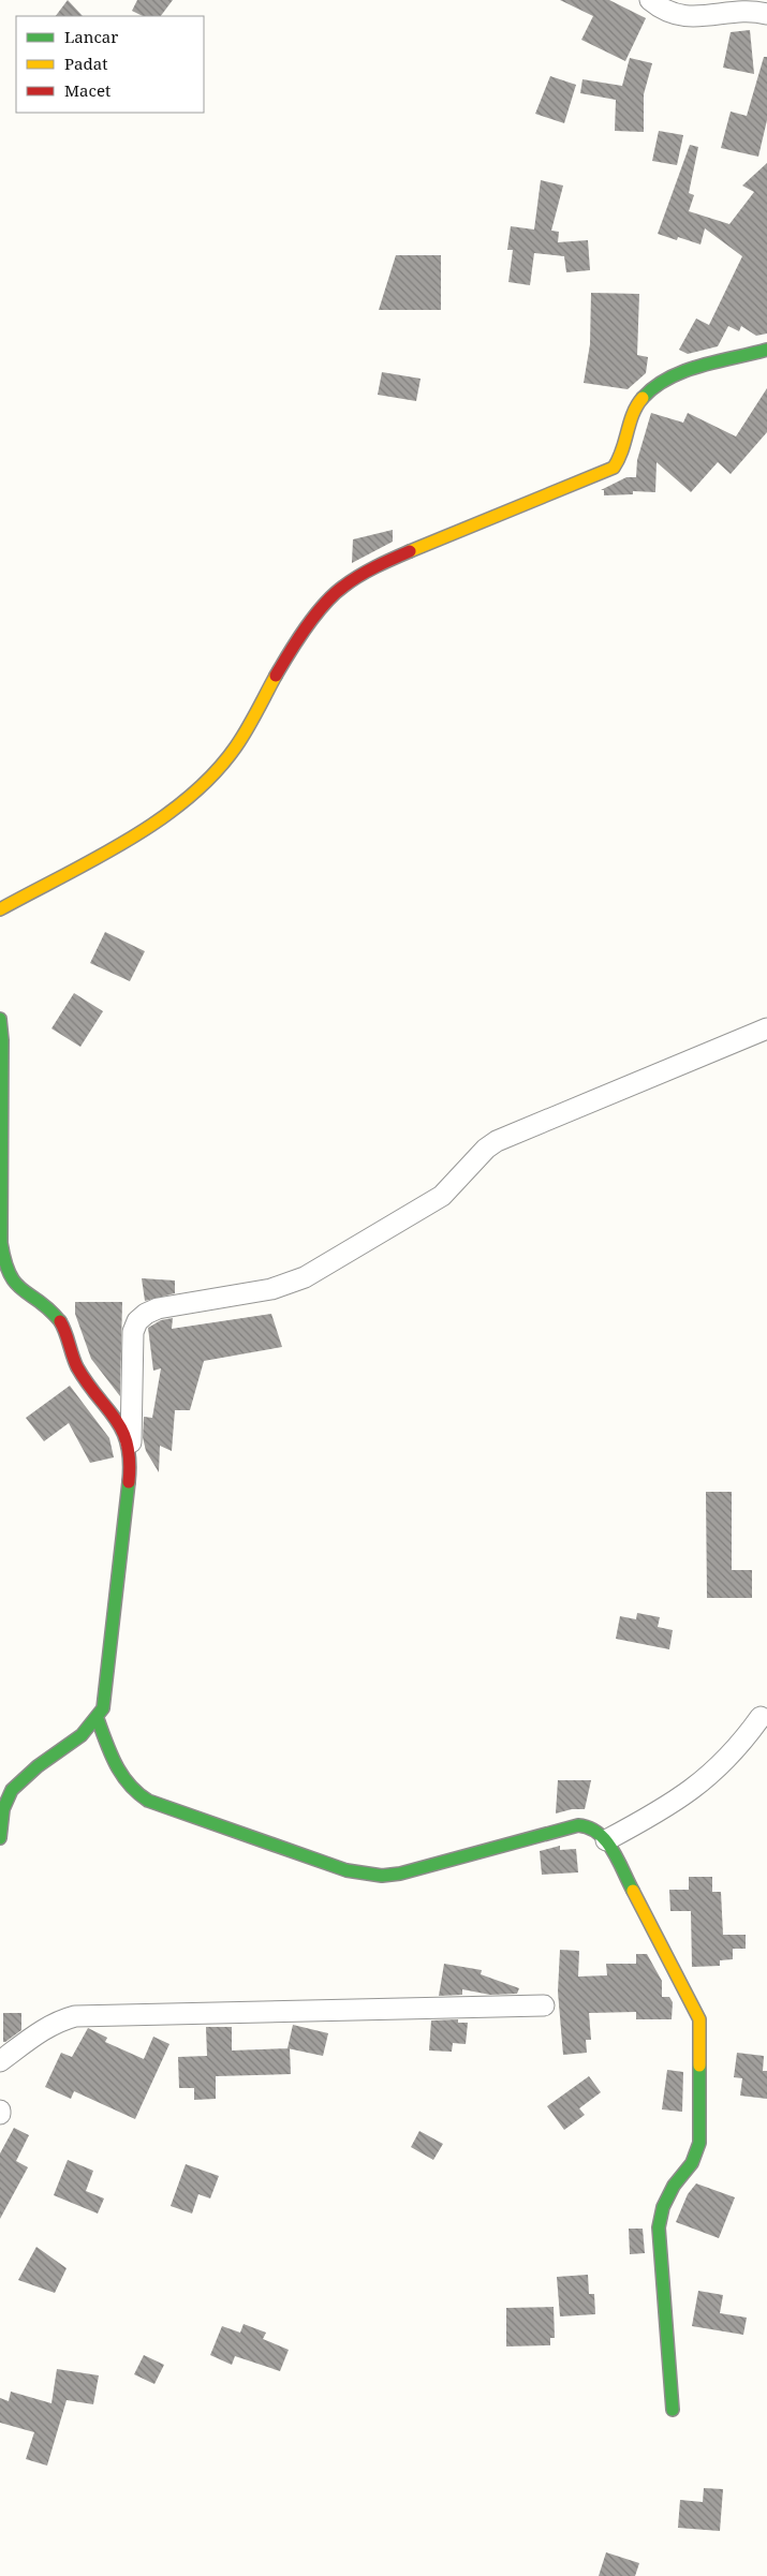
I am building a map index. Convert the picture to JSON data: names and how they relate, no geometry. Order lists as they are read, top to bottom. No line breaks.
{"legend":["Lancar","Padat","Macet"]}
